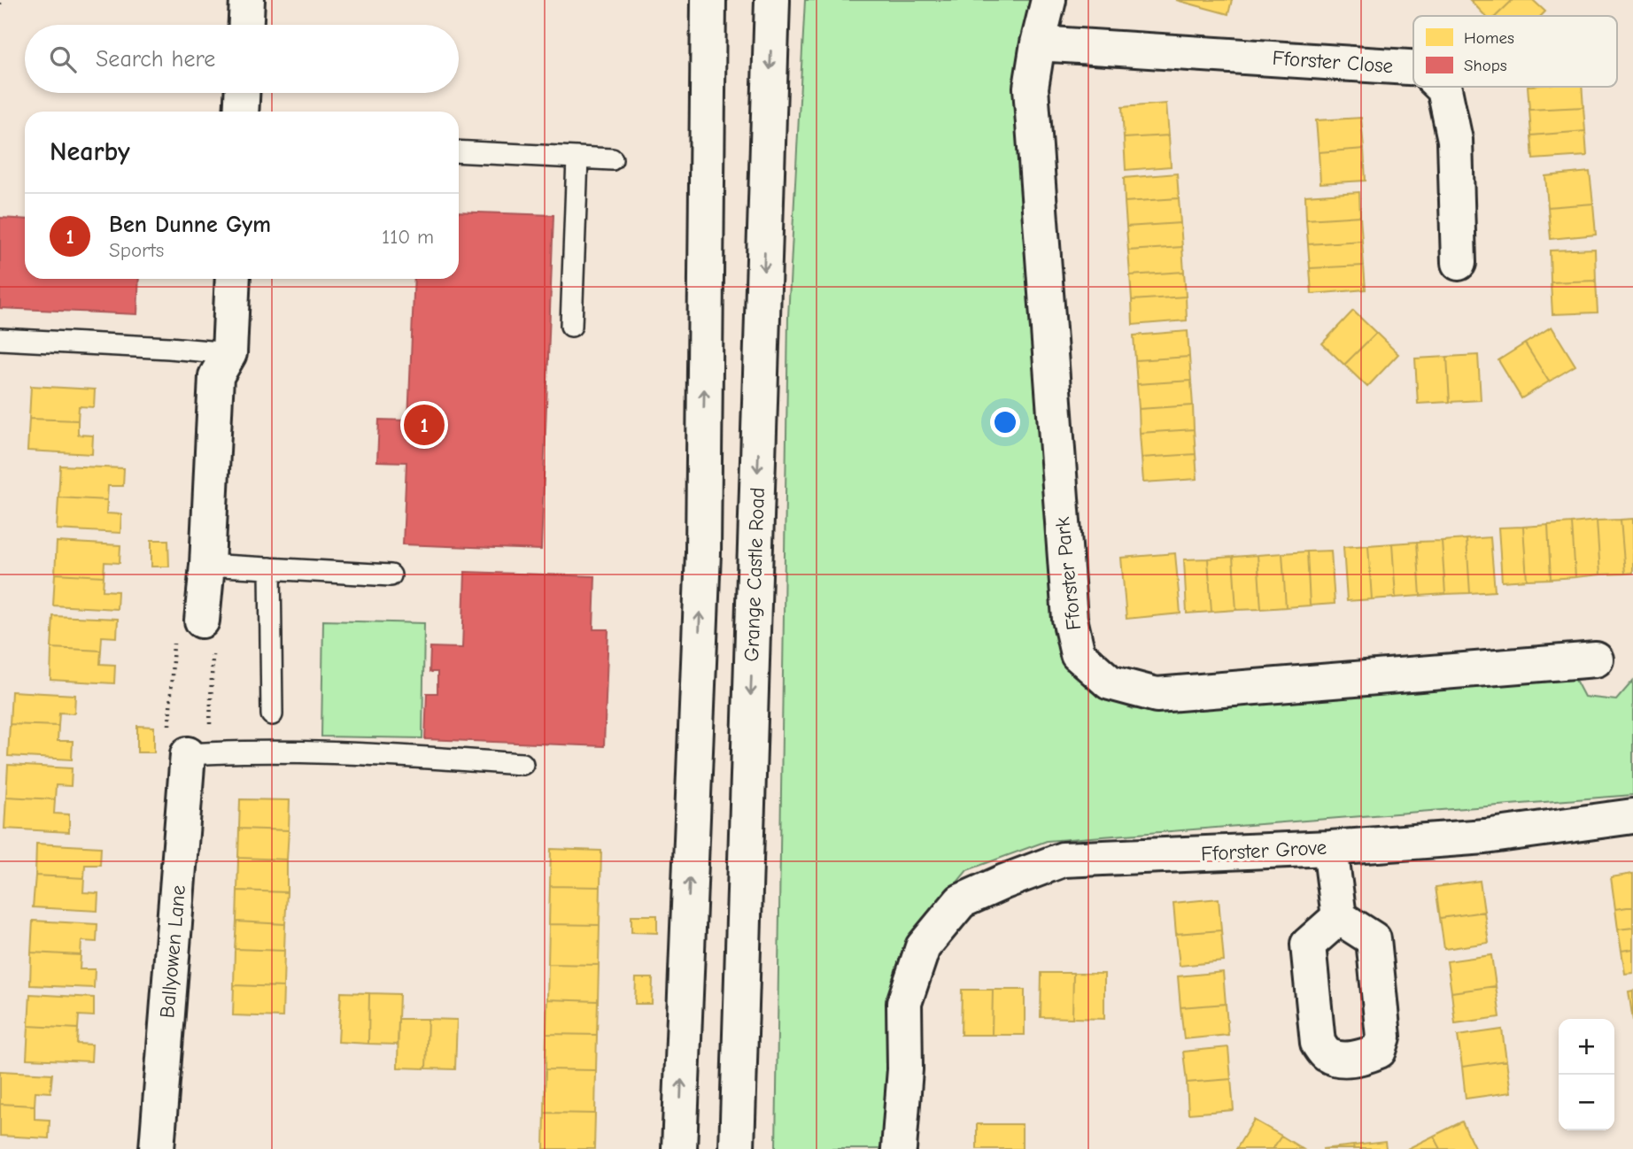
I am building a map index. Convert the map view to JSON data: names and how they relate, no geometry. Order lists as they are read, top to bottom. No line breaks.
{"streets":{"street":["Fforster Close","Fforster Park","Grange Castle Road","Fforster Grove","Ballyowen Lane"]},"crossings":[["Fforster Close","Fforster Park"]],"legend":["Homes","Shops"],"page":{"search":"Search here","heading":"Nearby","list":[{"mark":"1","name":"Ben Dunne Gym","note":"Sports","value":"110 m"}],"pins":"1","map_buttons":["+","−"]}}
